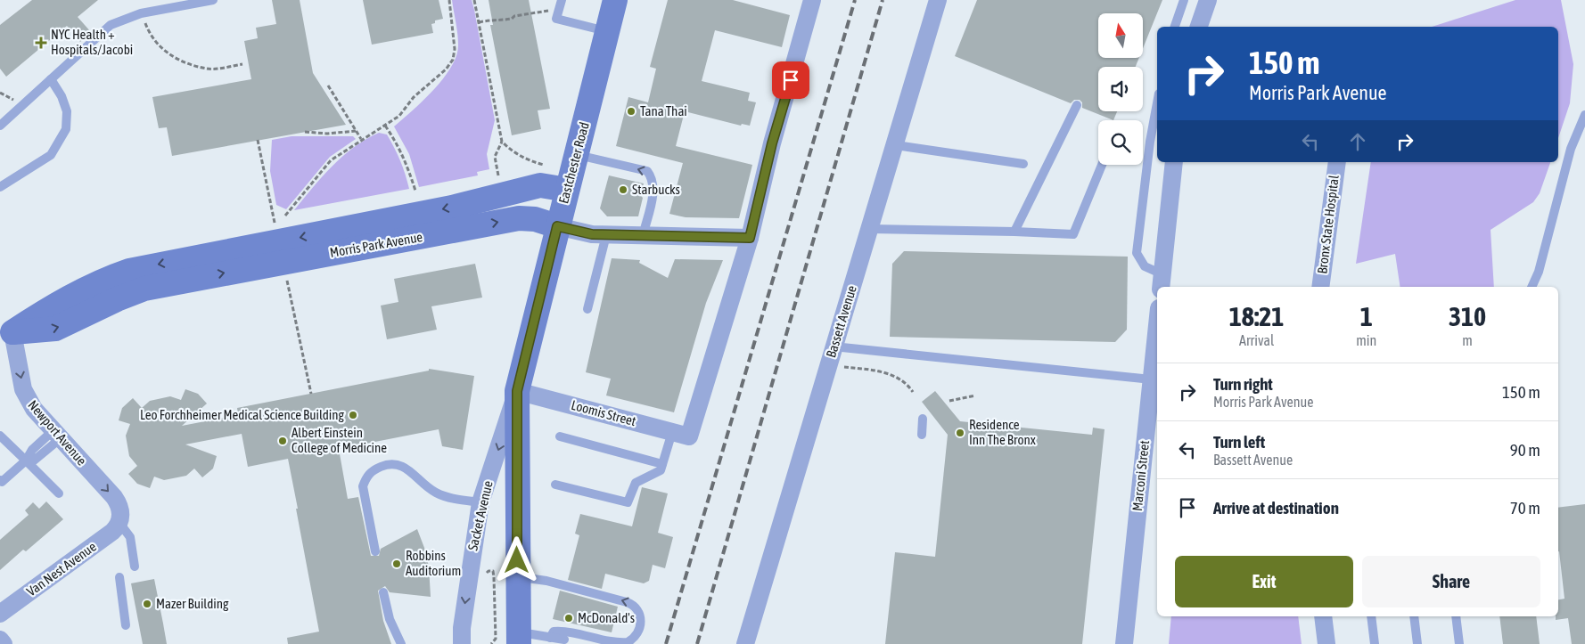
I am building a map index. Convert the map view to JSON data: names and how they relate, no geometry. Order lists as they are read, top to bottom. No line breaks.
{"streets":{"main road":["Eastchester Road","Morris Park Avenue"],"street":["Bronx State Hospital","Bassett Avenue","Loomis Street","Newport Avenue","Marconi Street","Sacket Avenue","Van Nest Avenue"]},"crossings":[["Eastchester Road","Morris Park Avenue"],["Eastchester Road","Loomis Street"],["Eastchester Road","Sacket Avenue"],["Morris Park Avenue","Loomis Street"],["Morris Park Avenue","Newport Avenue"],["Loomis Street","Sacket Avenue"],["Newport Avenue","Van Nest Avenue"]],"one_way":["Newport Avenue","Sacket Avenue"],"places":{"health":["NYC Health + Hospitals/Jacobi"],"other":["Tana Thai","Starbucks","Leo Forchheimer Medical Science Building","Residence Inn The Bronx","Albert Einstein College of Medicine","Robbins Auditorium","Mazer Building","McDonald's"]},"north":"top","page":{"turn":["150 m","Morris Park Avenue"],"eta":["18:21","Arrival","1","min","310","m"],"list":[{"name":"Turn right","note":"Morris Park Avenue","value":"150 m"},{"name":"Turn left","note":"Bassett Avenue","value":"90 m"},{"name":"Arrive at destination","value":"70 m"}],"buttons":["Exit","Share"]}}
